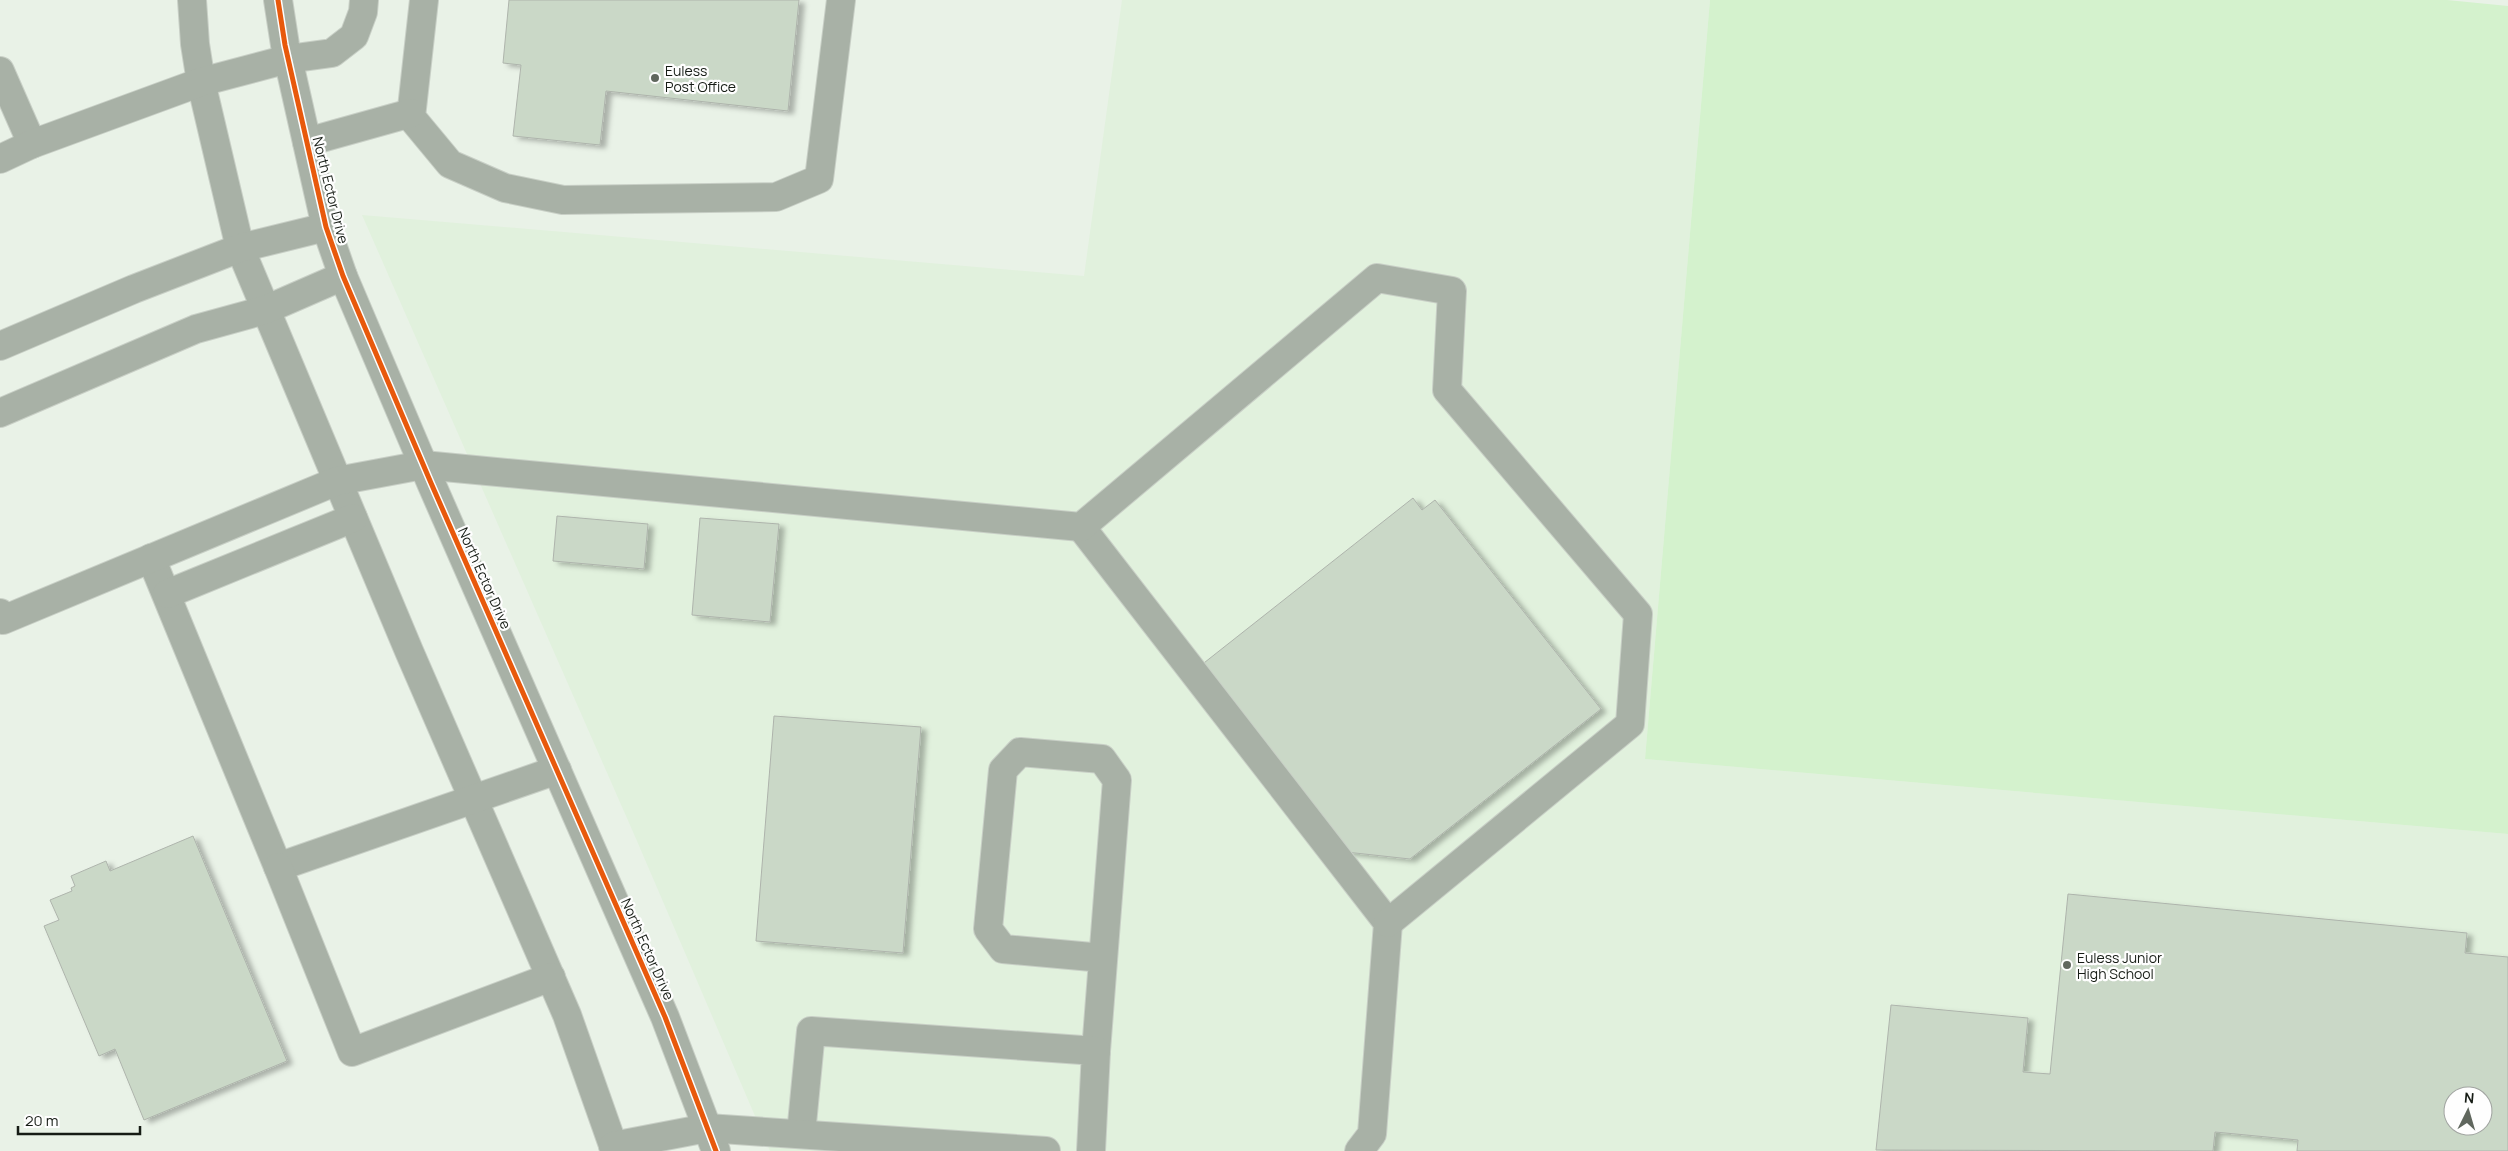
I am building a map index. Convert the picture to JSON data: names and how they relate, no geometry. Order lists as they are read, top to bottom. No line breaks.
{"streets":{"street":["North Ector Drive"]},"places":["Euless Post Office","Euless Junior High School"],"scale_bar":"20 m","north":"top"}
